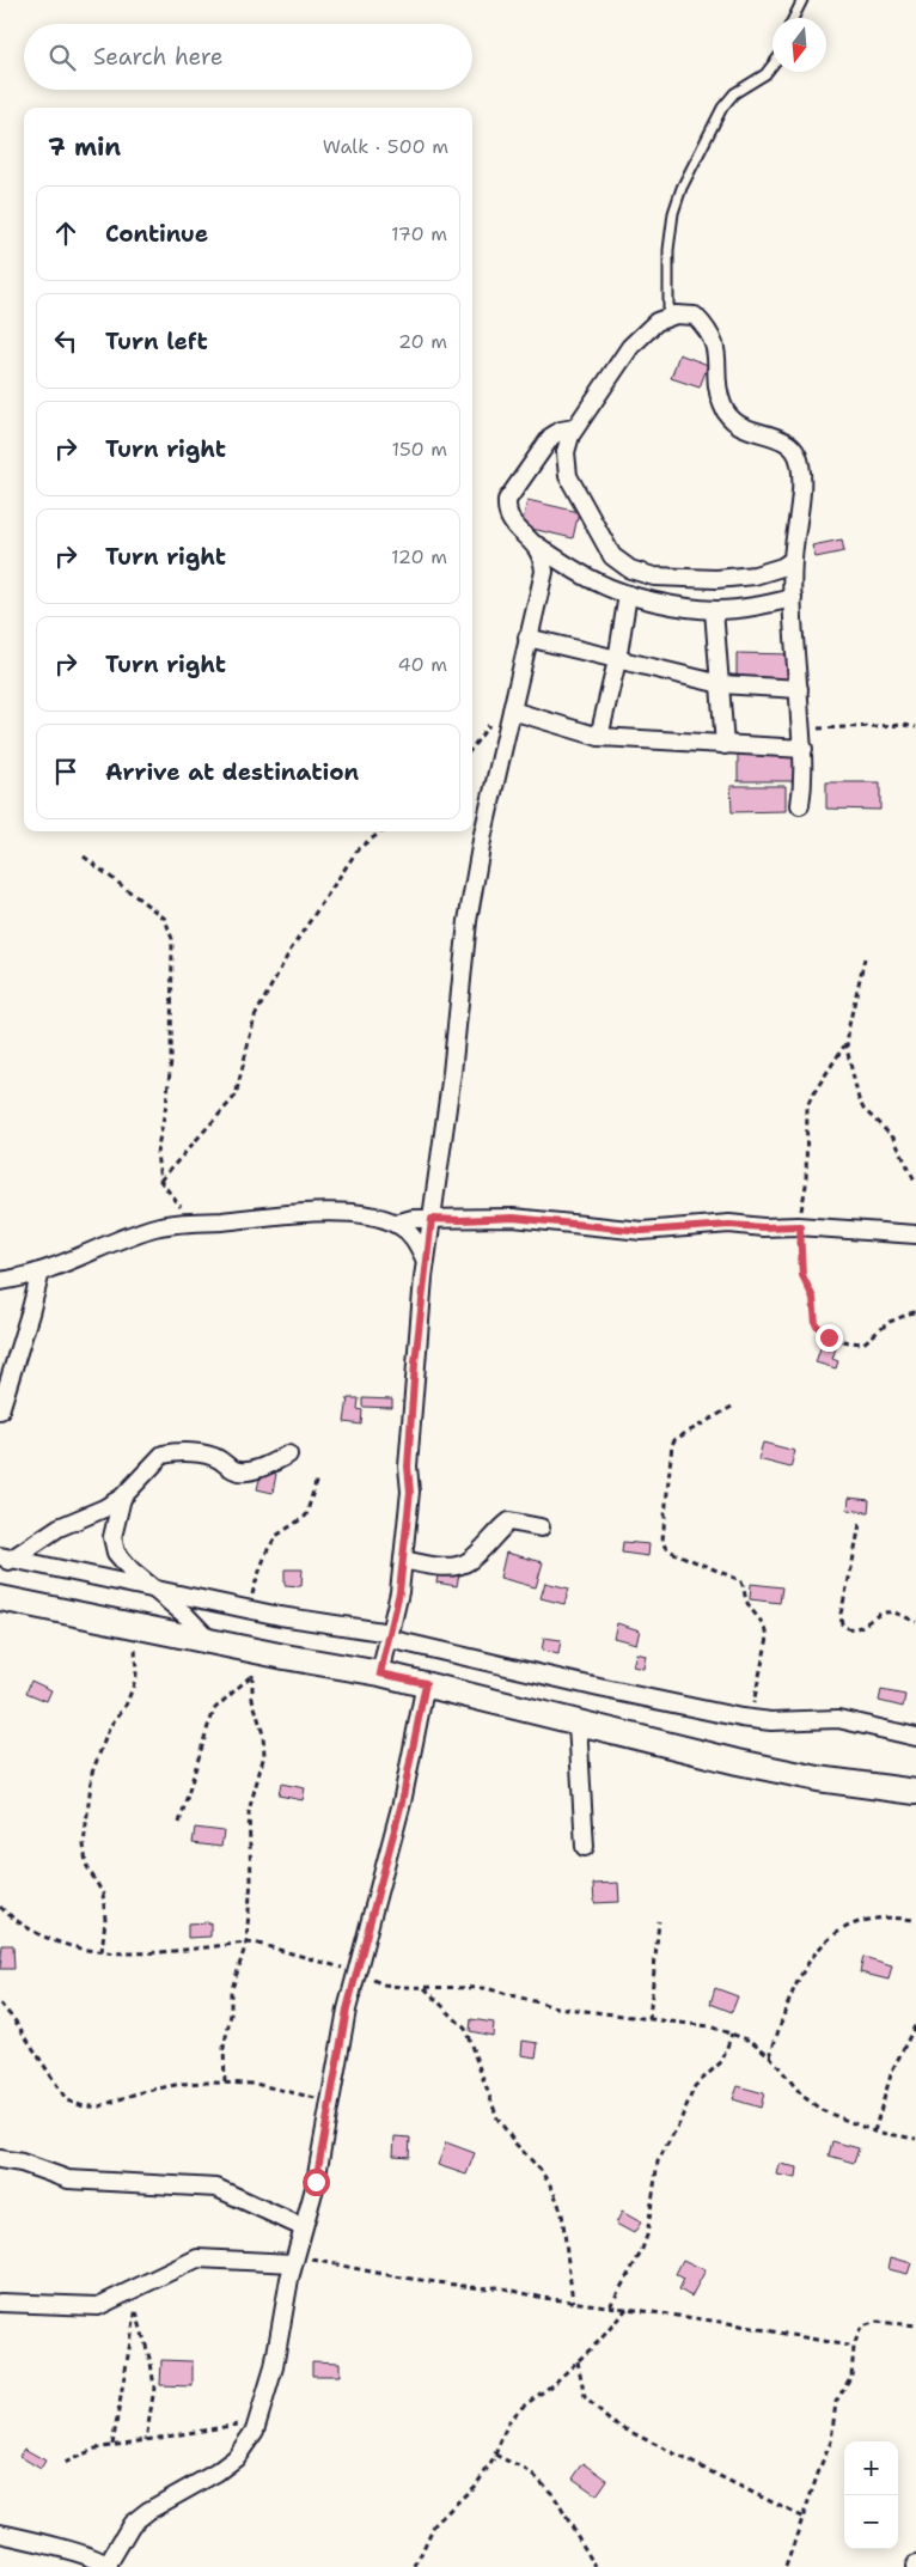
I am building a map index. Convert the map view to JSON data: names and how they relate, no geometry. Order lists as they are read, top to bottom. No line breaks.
{"north":"bottom","page":{"search":"Search here","heading":["7 min","Walk · 500 m"],"list":[["Continue","170 m"],["Turn left","20 m"],["Turn right","150 m"],["Turn right","120 m"],["Turn right","40 m"],"Arrive at destination"],"map_buttons":["+","−"]}}
